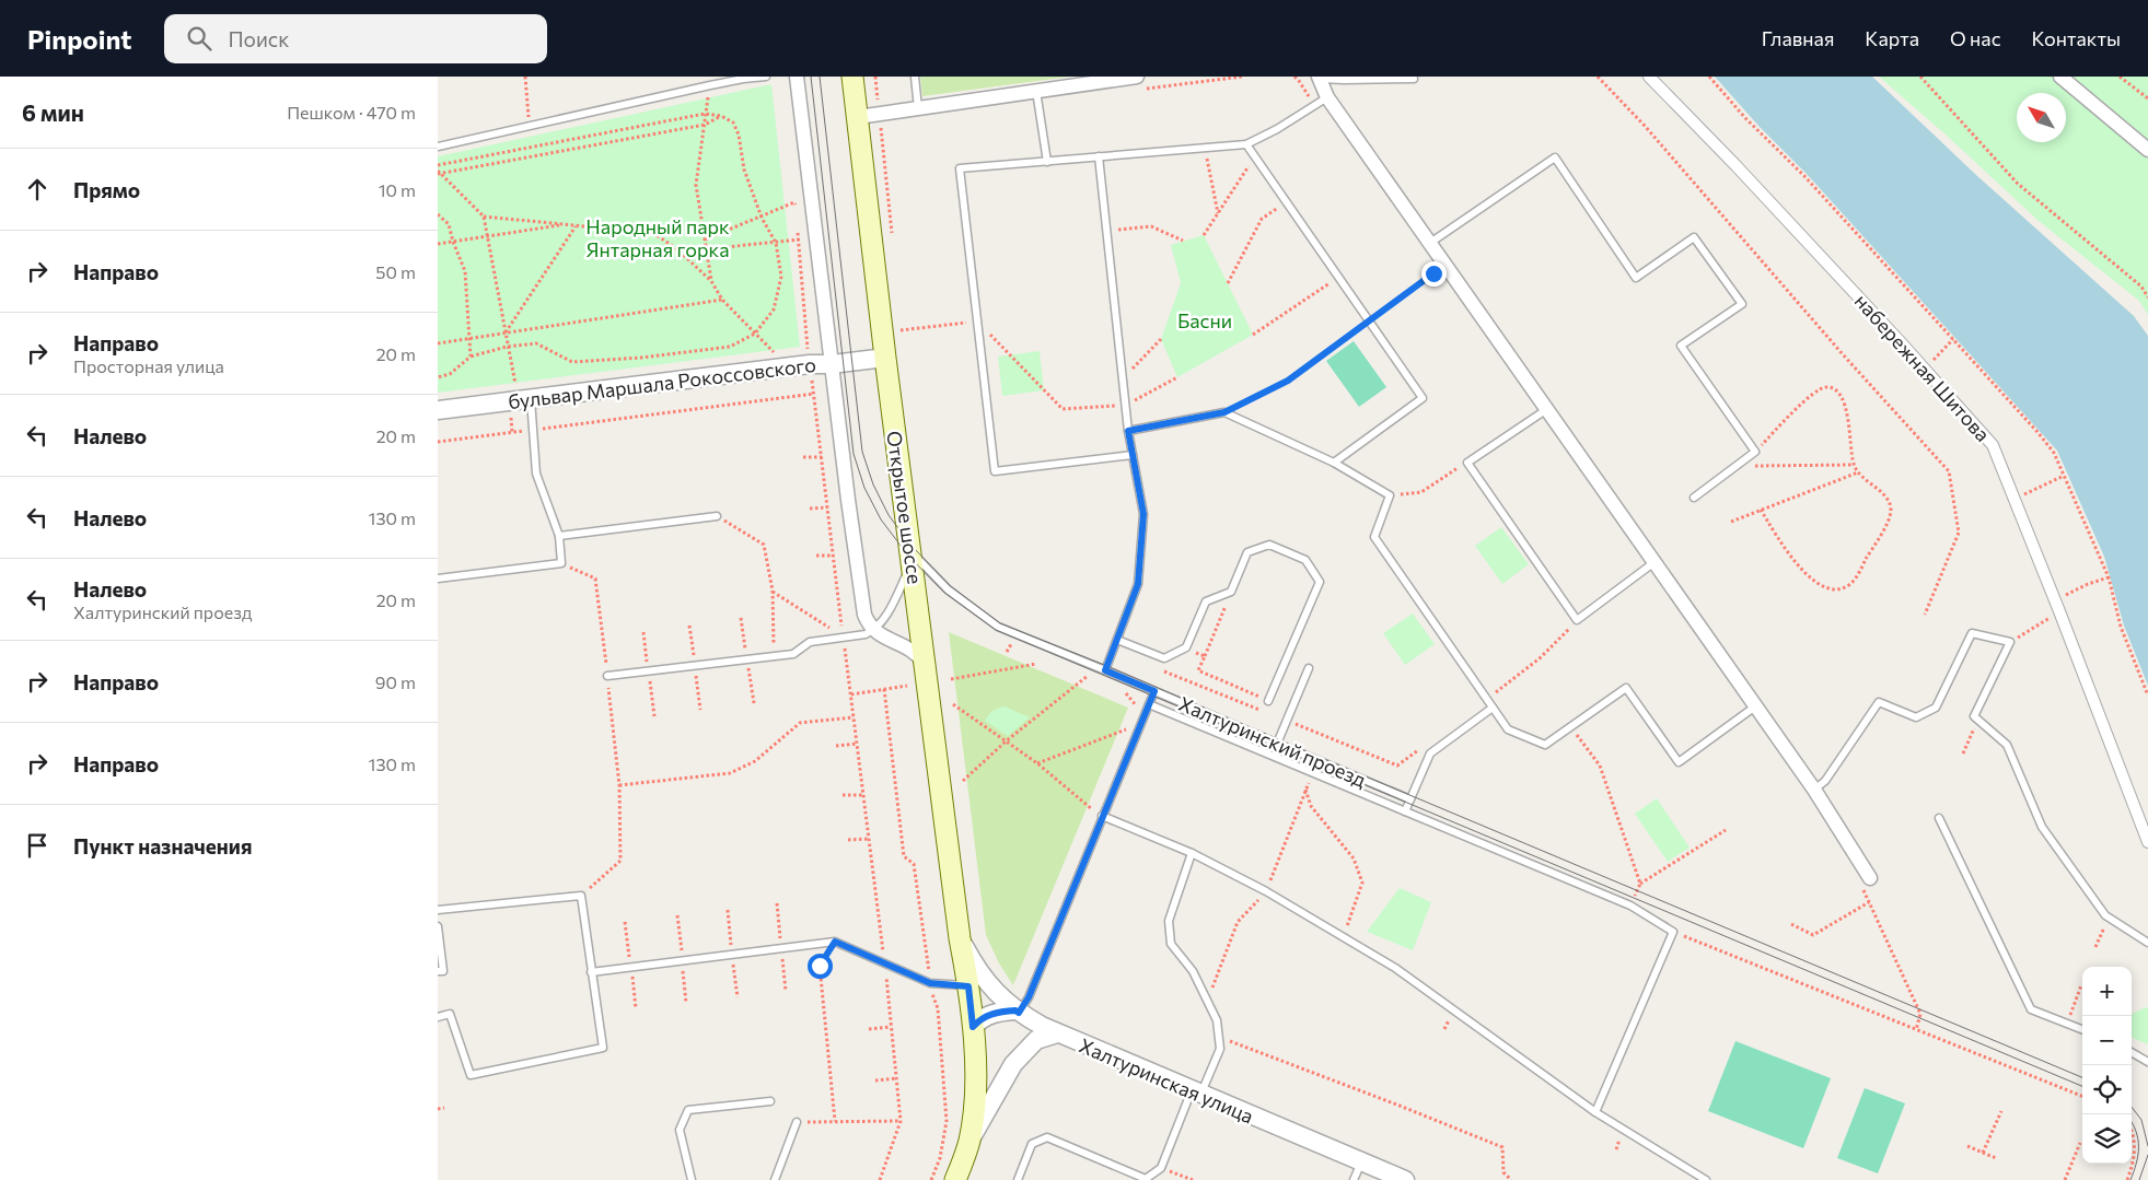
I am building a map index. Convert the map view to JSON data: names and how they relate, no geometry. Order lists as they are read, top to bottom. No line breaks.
{"streets":{"main road":["Открытое шоссе"],"street":["набережная Шитова","бульвар Маршала Рокоссовского","Халтуринская улица"],"lane":["Халтуринский проезд"]},"crossings":[["бульвар Маршала Рокоссовского","Открытое шоссе"],["Открытое шоссе","Халтуринский проезд"],["Открытое шоссе","Халтуринская улица"]],"parks":["Народный парк Янтарная горка","Басни"],"north":"top left","page":{"header":"Pinpoint","search":"Поиск","nav":["Главная","Карта","О нас","Контакты"],"heading":["6 мин","Пешком · 470 m"],"list":[["Прямо","10 m"],["Направо","50 m"],["Направо","Просторная улица","20 m"],["Налево","20 m"],["Налево","130 m"],["Налево","Халтуринский проезд","20 m"],["Направо","90 m"],["Направо","130 m"],"Пункт назначения"],"map_buttons":["+","−"]}}
